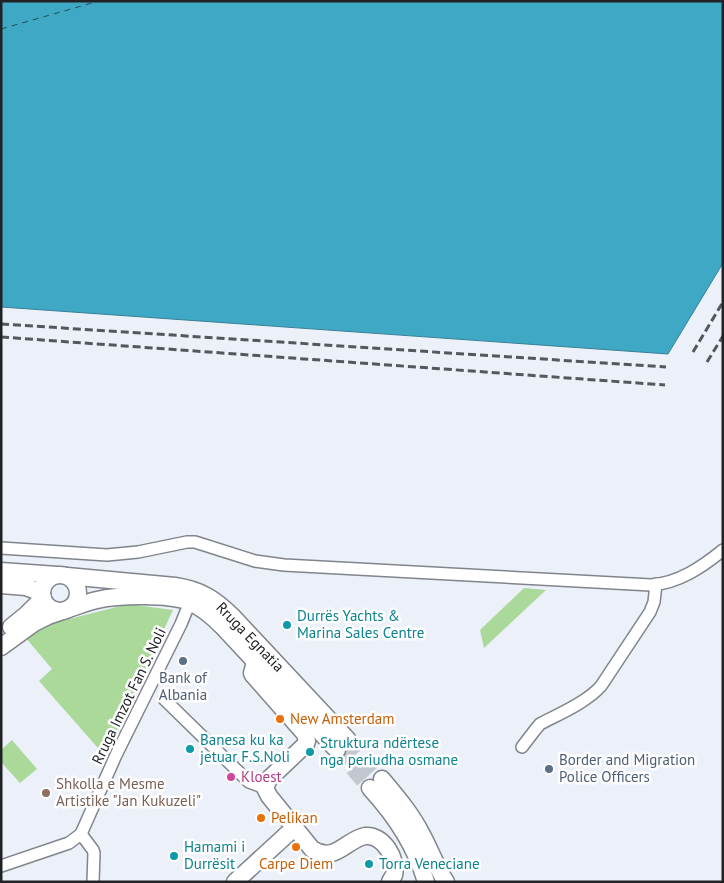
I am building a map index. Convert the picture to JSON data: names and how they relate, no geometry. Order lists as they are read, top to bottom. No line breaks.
{"streets":{"main road":["Rruga Egnatia"],"street":["Rruga Imzot Fan S. Noli"]},"crossings":[["Rruga Egnatia","Rruga Imzot Fan S. Noli"]],"places":["Durrës Yachts & Marina Sales Centre","Bank of Albania","New Amsterdam","Banesa ku ka jetuar F.S.Noli","Struktura ndërtese nga periudha osmane","Border and Migration Police Officers","Kloest","Shkolla e Mesme Artistike \"Jan Kukuzeli\"","Pelikan","Carpe Diem","Hamami i Durrësit","Torra Veneciane"]}
